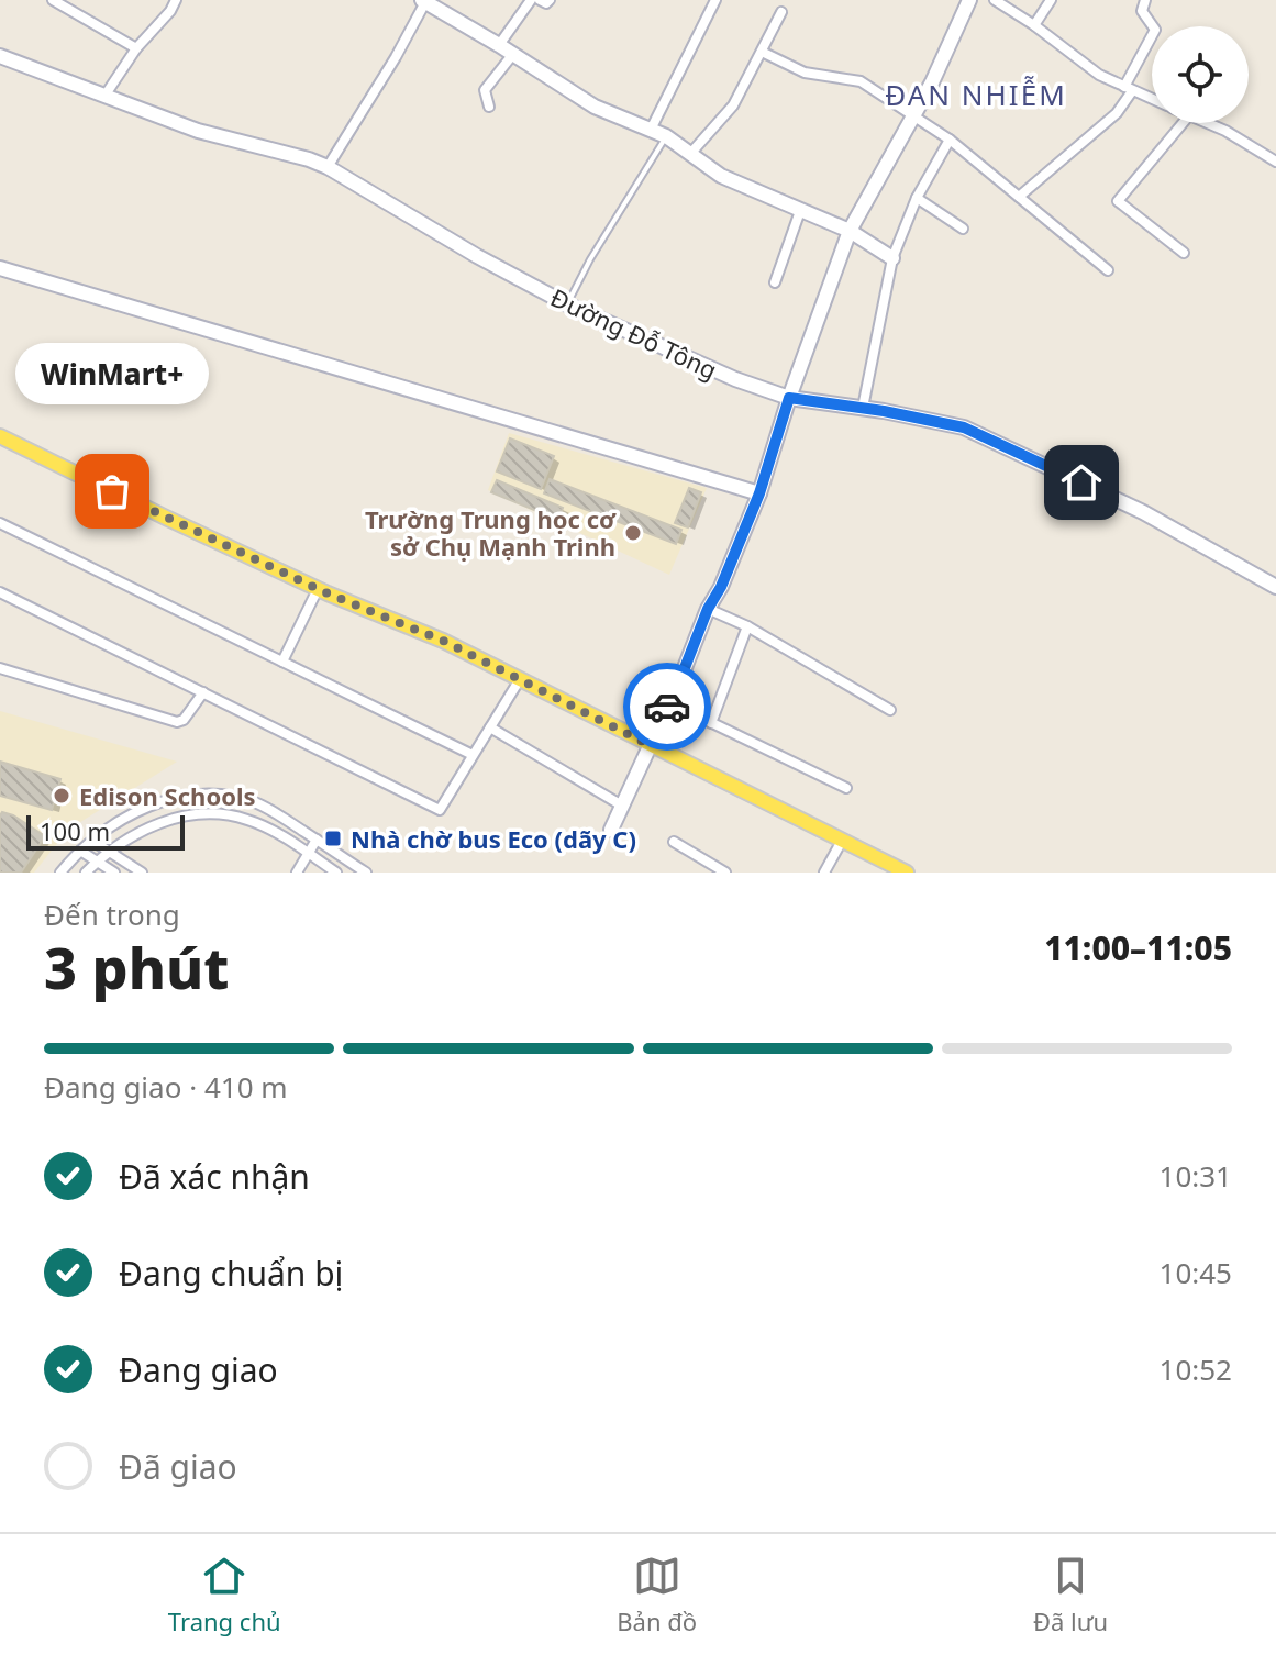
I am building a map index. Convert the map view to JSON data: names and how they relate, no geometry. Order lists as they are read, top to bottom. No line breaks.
{"streets":{"street":["Đường Đỗ Tông"]},"districts":["ĐAN NHIỄM"],"places":{"other":["WinMart+","Trường Trung học cơ sở Chụ Mạnh Trinh","Edison Schools"],"transit":["Nhà chờ bus Eco (dãy C)"]},"scale_bar":"100 m","page":{"bubble":"WinMart+","scale":"100 m","heading":["3 phút","Đến trong","11:00–11:05"],"bar":"Đang giao · 410 m","list":[["Đã xác nhận","10:31"],["Đang chuẩn bị","10:45"],["Đang giao","10:52"],"Đã giao"],"tabs":["Trang chủ","Bản đồ","Đã lưu"]}}
